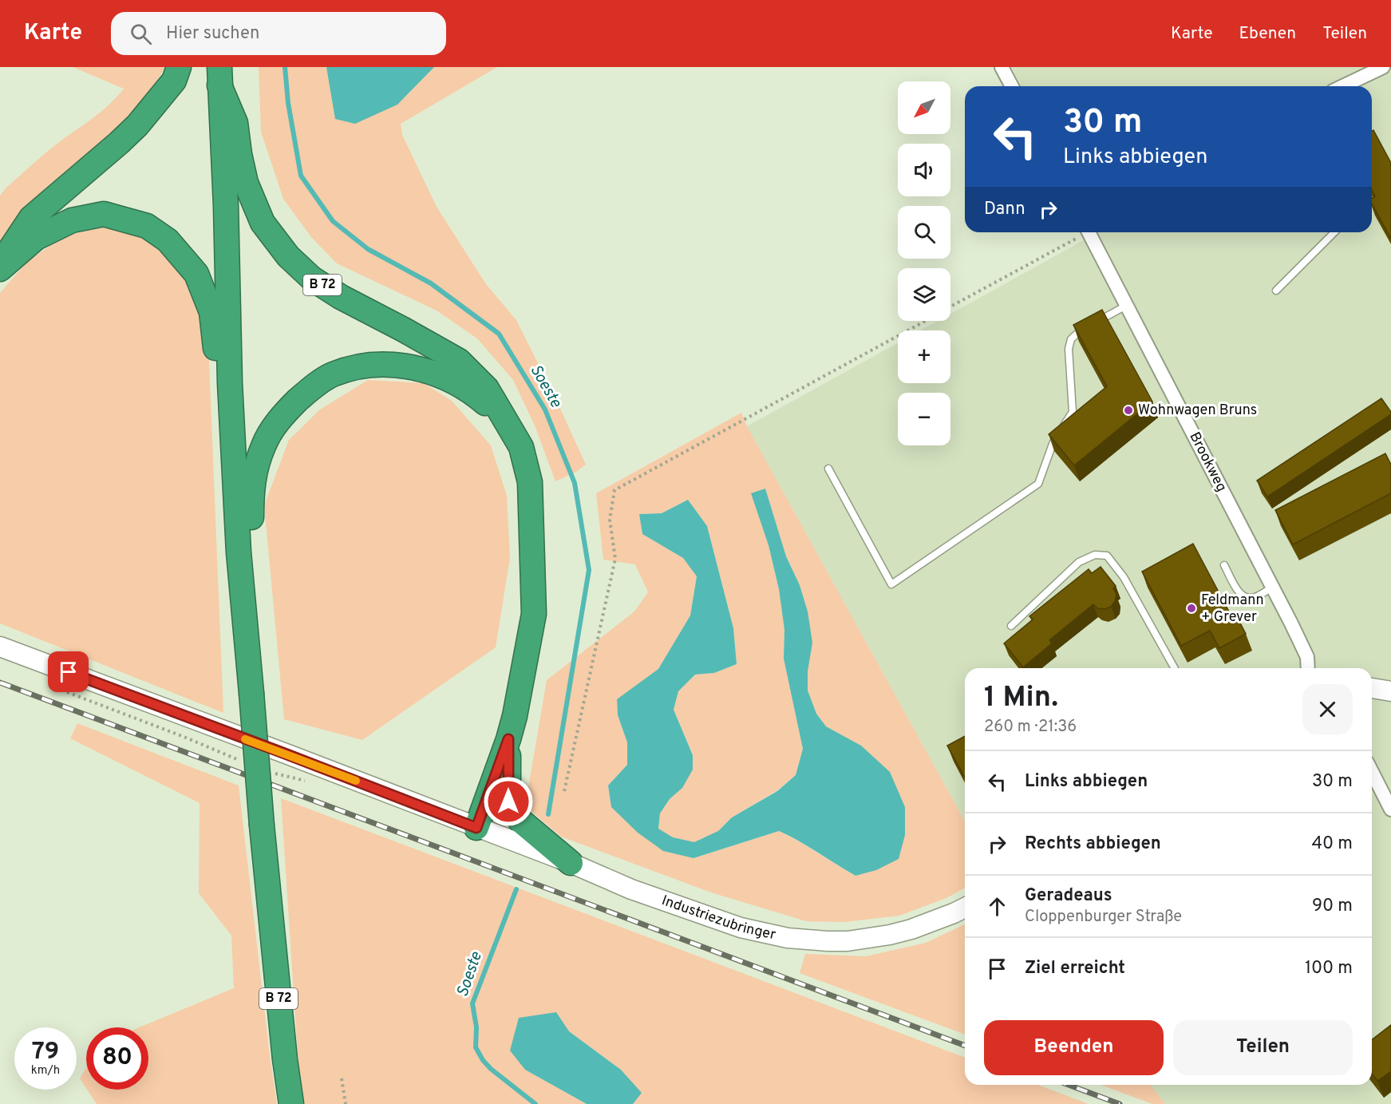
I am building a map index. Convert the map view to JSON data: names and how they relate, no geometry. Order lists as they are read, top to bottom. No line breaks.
{"streets":{"highway":["B 72"],"street":["Brookweg","Industriezubringer"]},"water":["Soeste"],"places":["Wohnwagen Bruns","Feldmann + Grever"],"north":"bottom left","page":{"header":"Karte","search":"Hier suchen","nav":["Karte","Ebenen","Teilen"],"map_buttons":["+","−"],"turn":["30 m","Links abbiegen"],"then":"Dann","heading":["1 Min.","260 m · 21:36"],"list":[{"name":"Links abbiegen","value":"30 m"},{"name":"Rechts abbiegen","value":"40 m"},{"name":"Geradeaus","note":"Cloppenburger Straße","value":"90 m"},{"name":"Ziel erreicht","value":"100 m"}],"buttons":["Beenden","Teilen"],"speed":"79 km/h","limit":"80"}}
